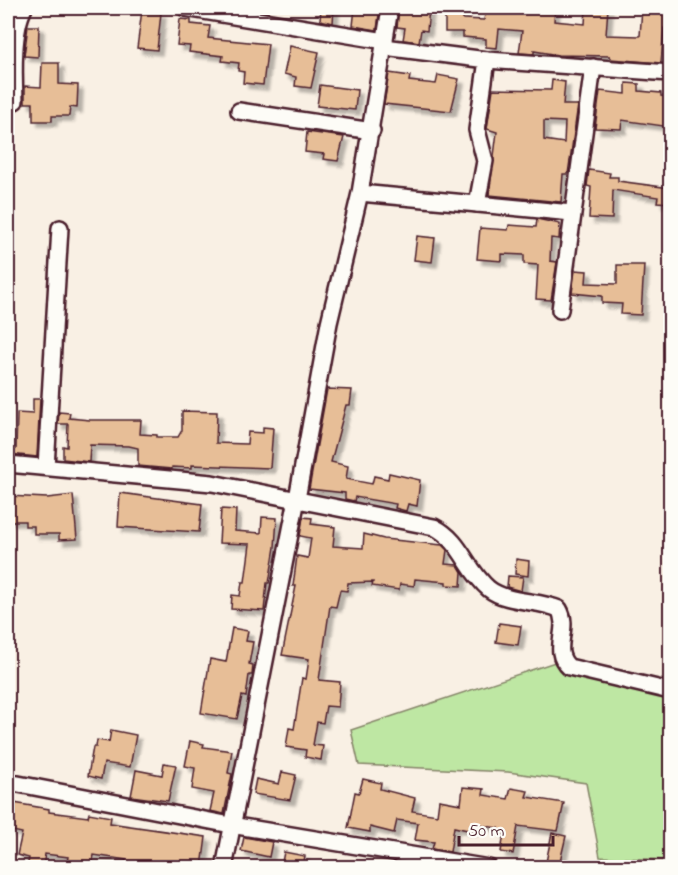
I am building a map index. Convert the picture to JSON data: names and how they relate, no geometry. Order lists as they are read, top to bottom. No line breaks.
{"scale_bar":"50 m"}
